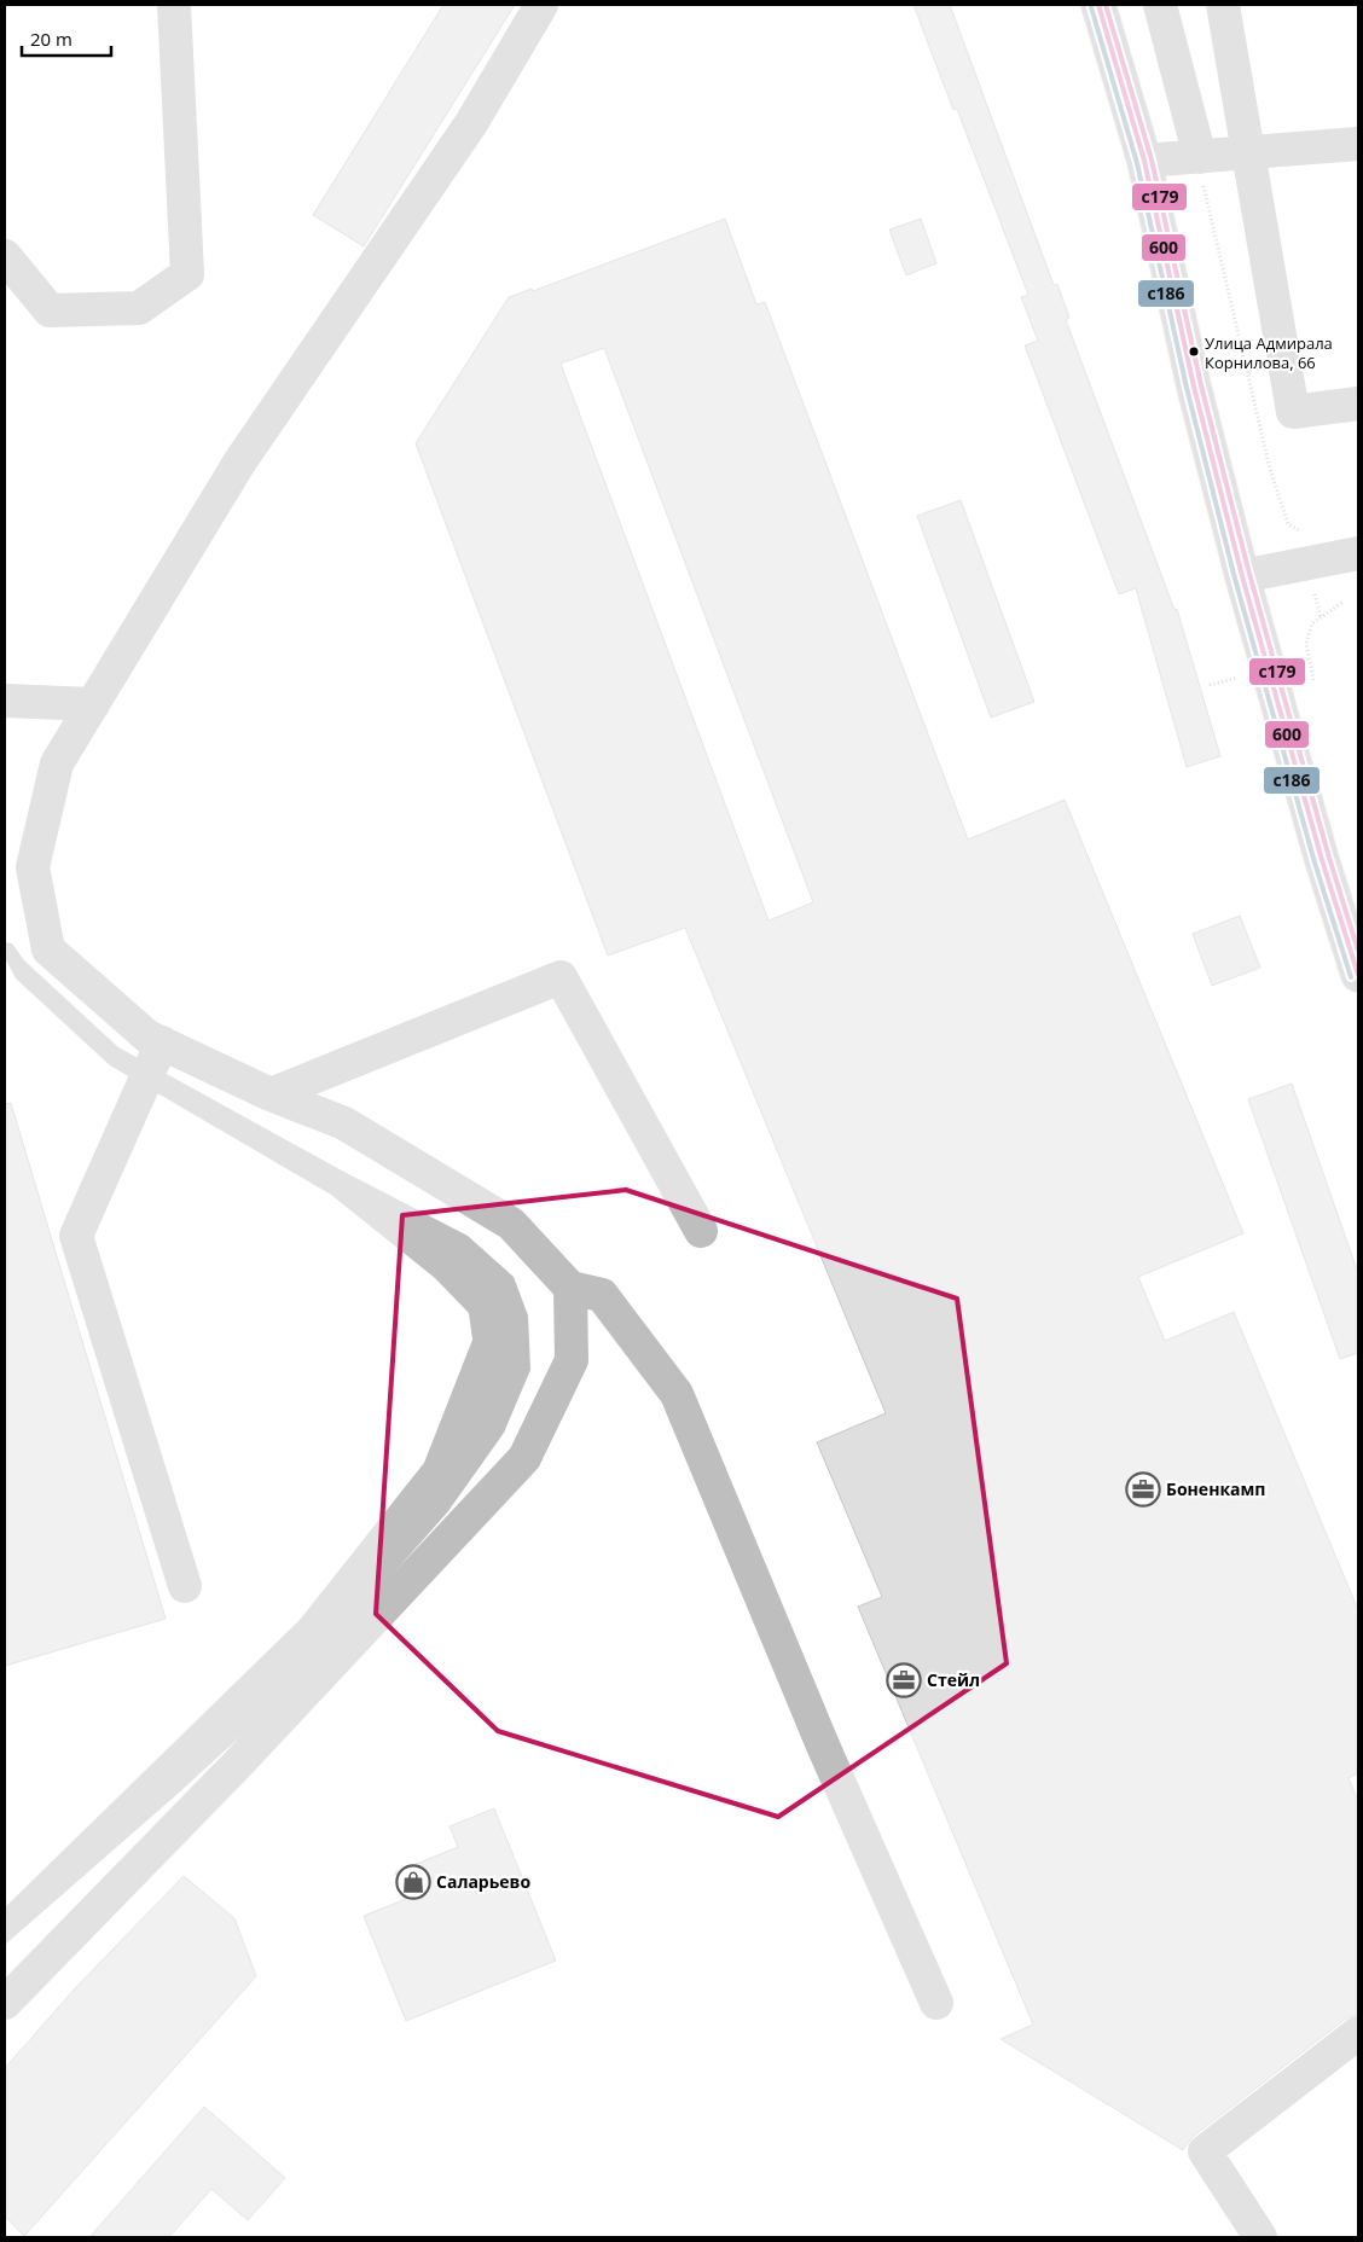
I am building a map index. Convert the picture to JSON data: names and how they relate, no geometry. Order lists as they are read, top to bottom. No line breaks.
{"places":{"other":["Улица Адмирала Корнилова, 66"],"office":["Боненкамп","Стейл"],"shop":["Саларьево"]},"lines":["transit line 600","transit line с179","transit line с186"],"scale_bar":"20 m"}
